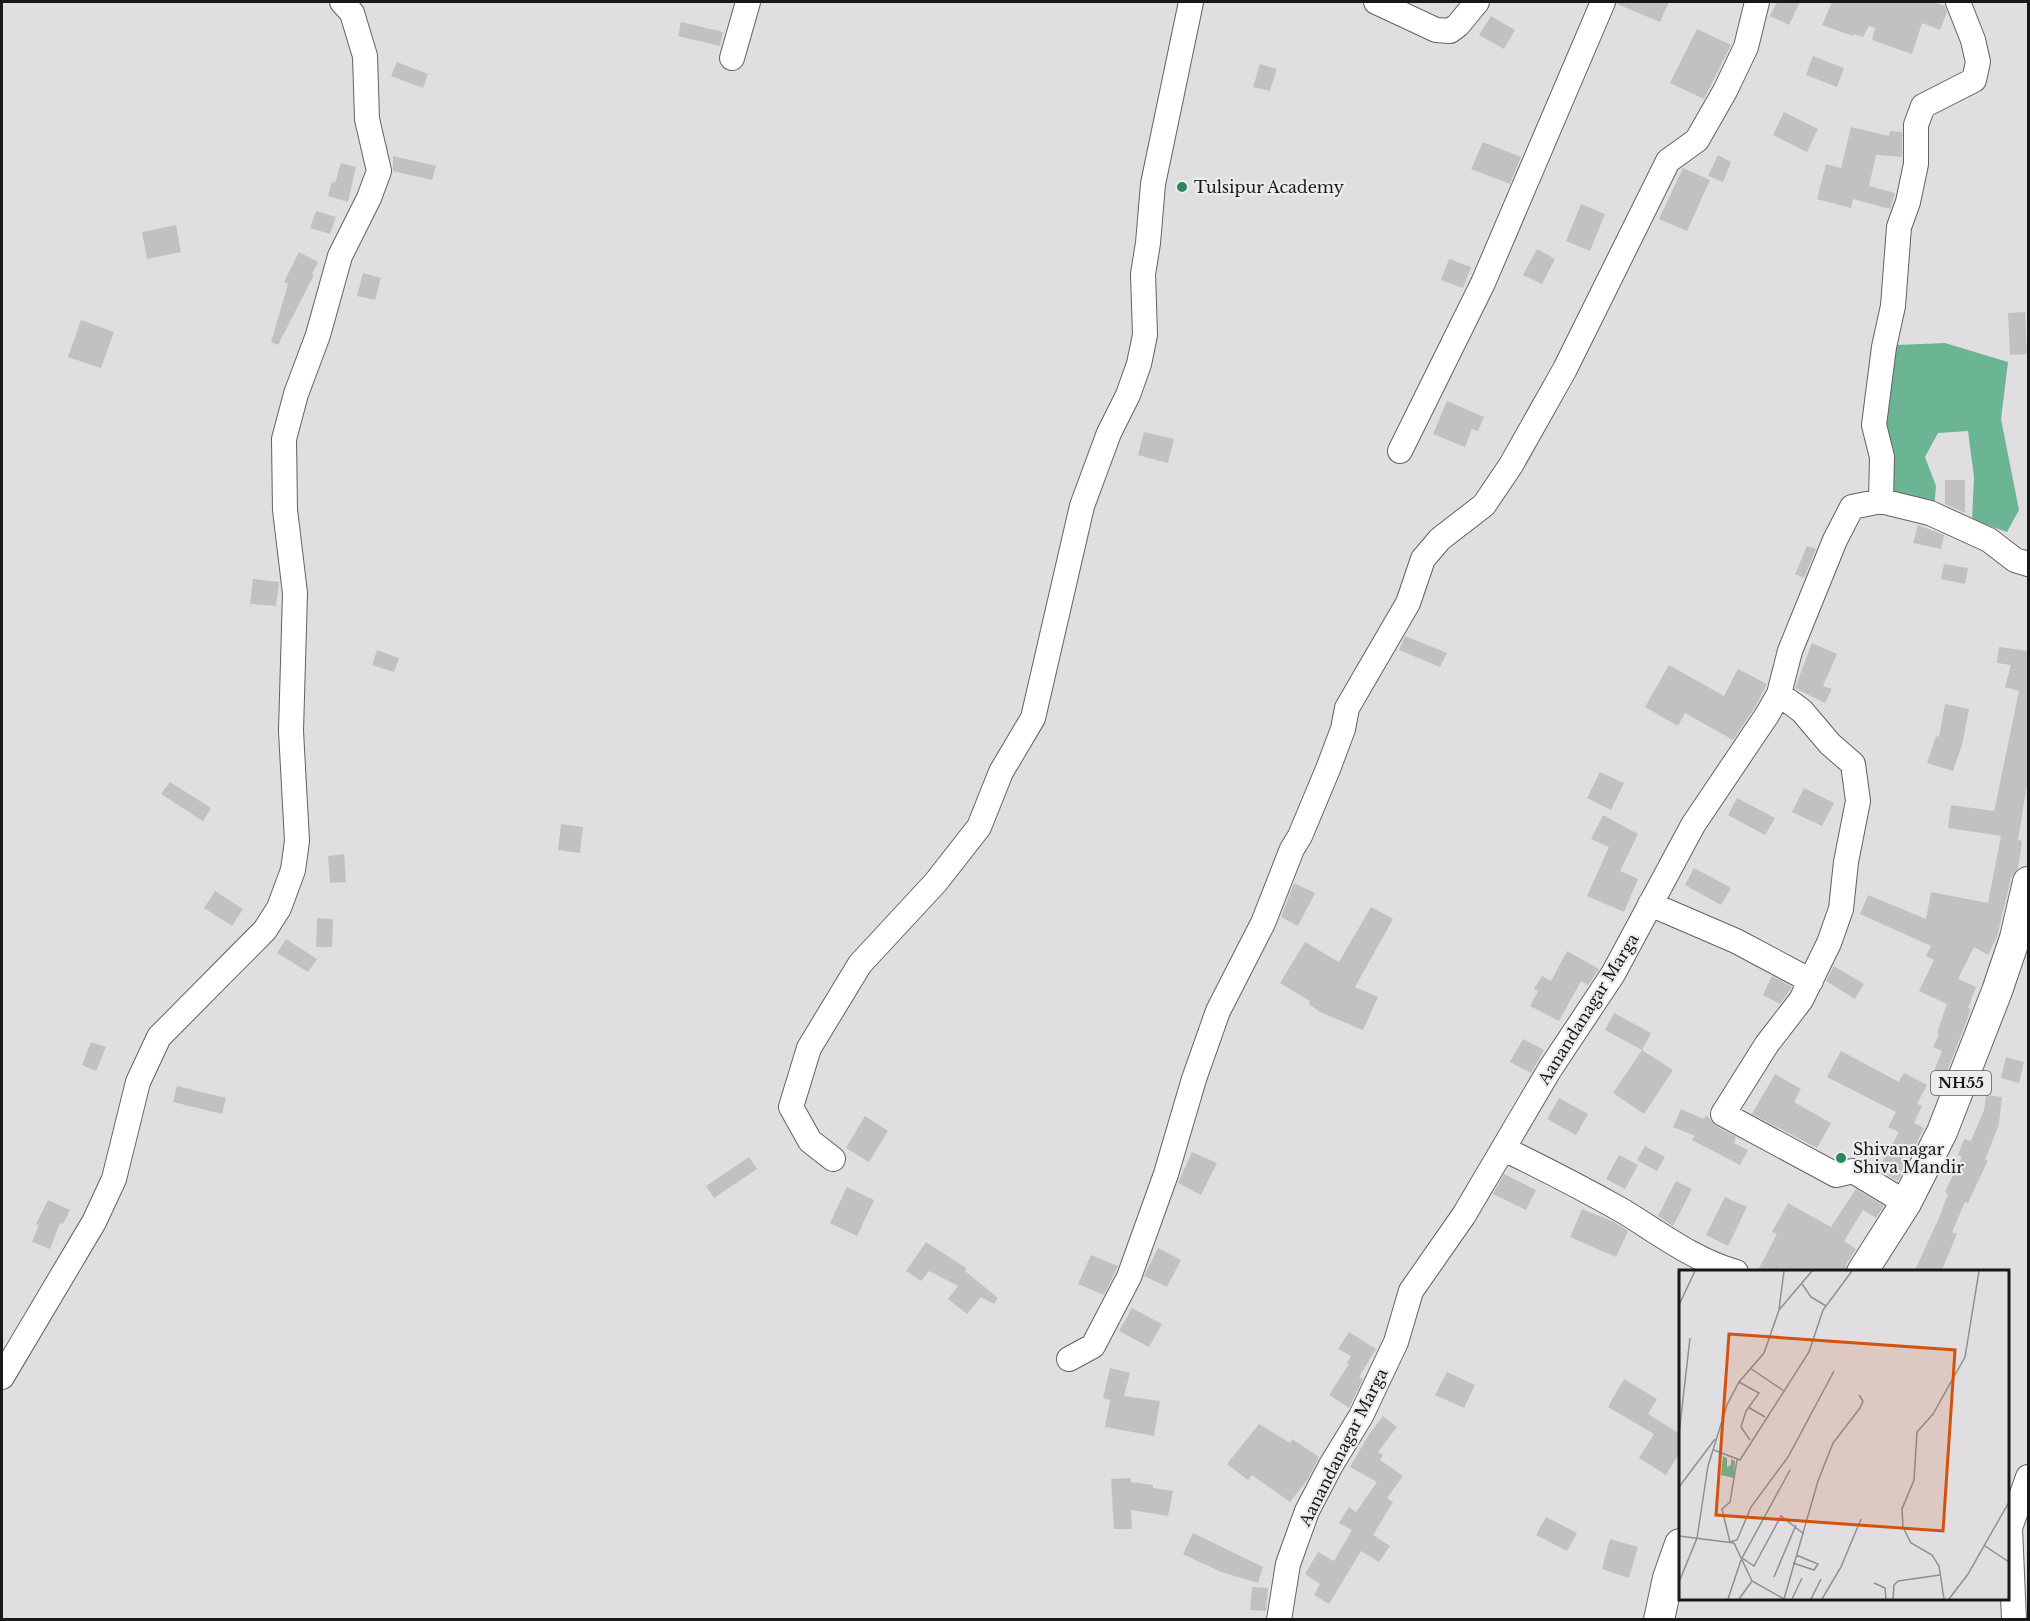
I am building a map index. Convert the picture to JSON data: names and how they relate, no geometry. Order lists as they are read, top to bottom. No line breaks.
{"streets":{"main road":["NH55"],"street":["Aanandanagar Marga"]},"places":["Tulsipur Academy","Shivanagar Shiva Mandir"]}
